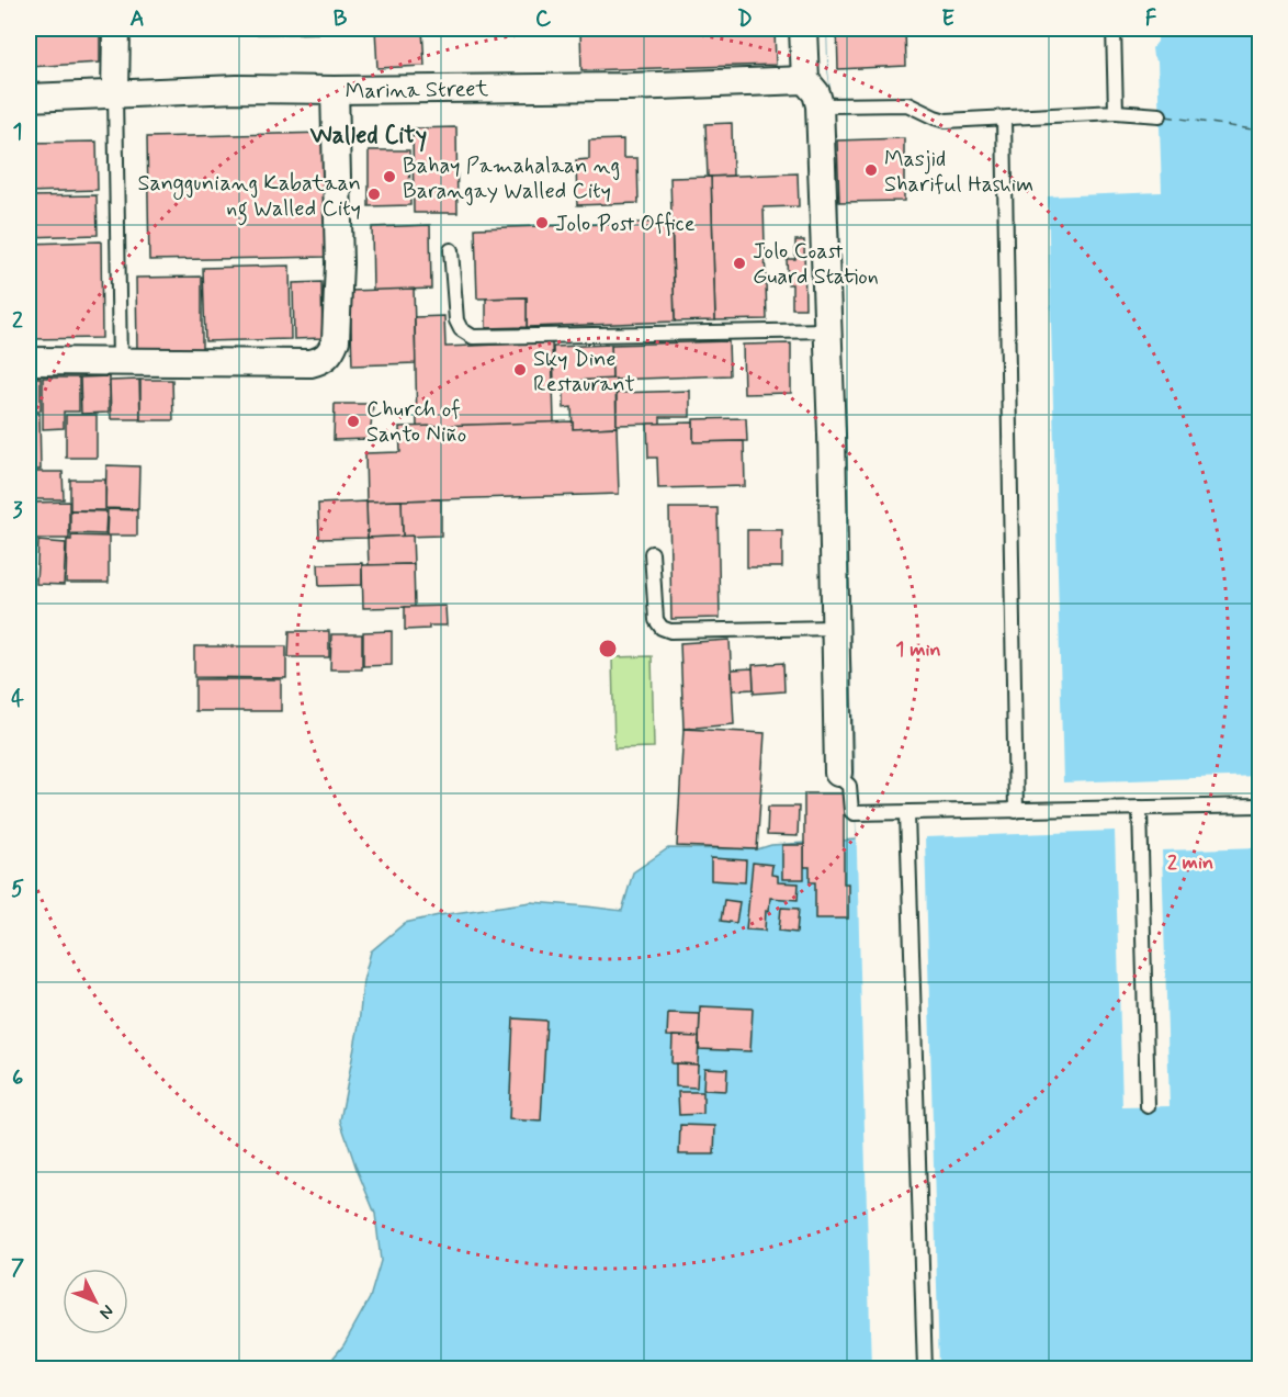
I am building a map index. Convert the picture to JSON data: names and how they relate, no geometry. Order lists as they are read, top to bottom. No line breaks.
{"streets":{"street":["Marina Street"]},"districts":["Walled City"],"places":["Masjid Shariful Hashim","Bahay Pamahalaan ng Barangay Walled City","Sangguniang Kabataan ng Walled City","Jolo Post Office","Jolo Coast Guard Station","Sky Dine Restaurant","Church of Santo Niño"],"north":"bottom right","grid":{"columns":["A","B","C","D","E","F"],"rows":["1","2","3","4","5","6","7"]},"rings":["1 min","2 min"]}
